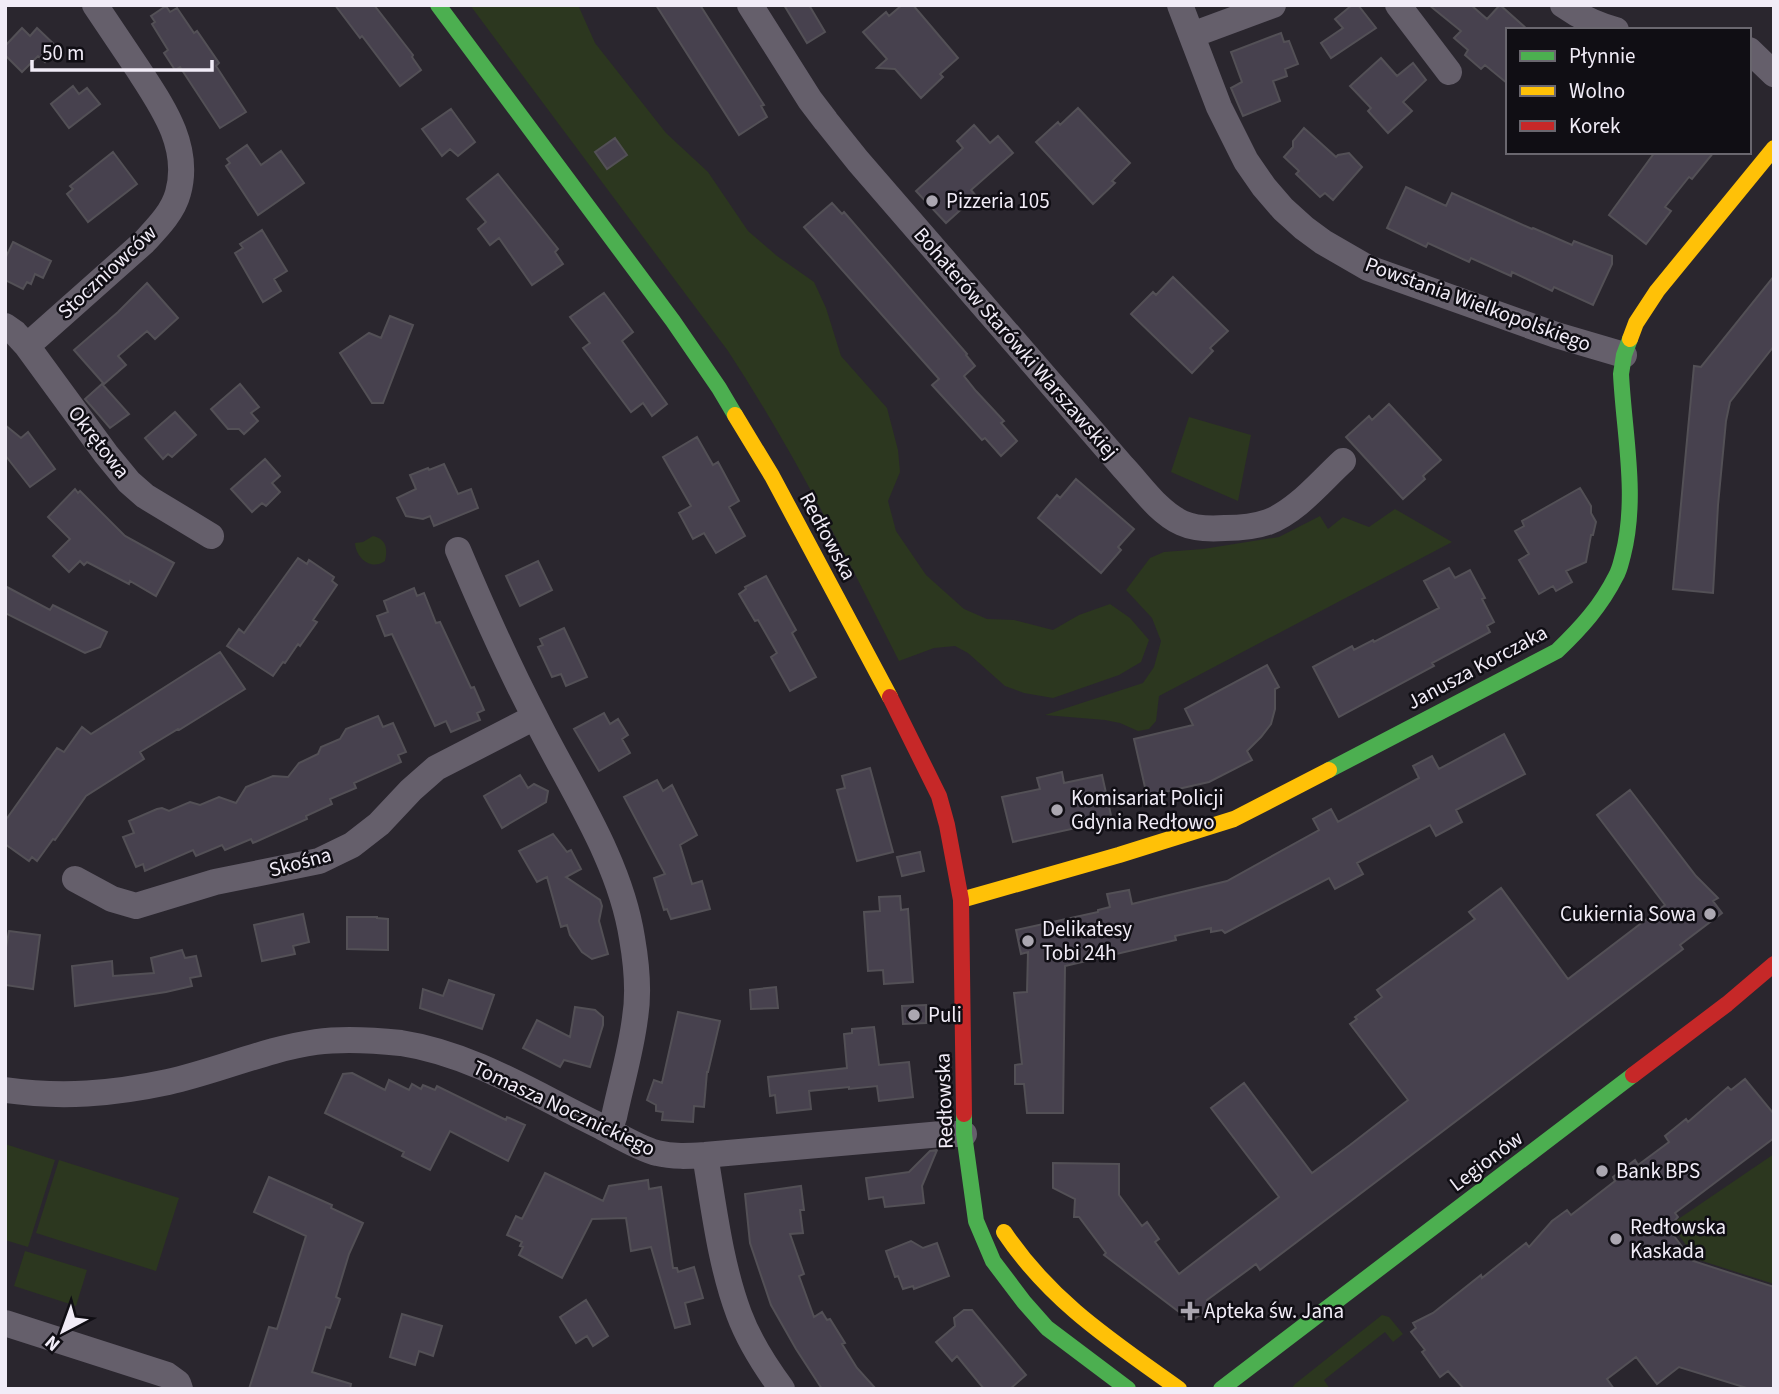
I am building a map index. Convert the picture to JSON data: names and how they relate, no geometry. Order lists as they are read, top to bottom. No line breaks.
{"streets":{"street":["Stoczniowców","Powstania Wielkopolskiego","Bohaterów Starówki Warszawskiej","Okrętowa","Redłowska","Janusza Korczaka","Skośna","Tomasza Nocznickiego","Legionów"]},"crossings":[["Stoczniowców","Okrętowa"],["Powstania Wielkopolskiego","Janusza Korczaka"],["Redłowska","Janusza Korczaka"],["Redłowska","Tomasza Nocznickiego"]],"places":{"other":["Pizzeria 105","Komisariat Policji Gdynia Redłowo","Cukiernia Sowa","Delikatesy Tobi 24h","Puli","Bank BPS","Redłowska Kaskada"],"health":["Apteka św. Jana"]},"legend":["Płynnie","Wolno","Korek"],"scale_bar":"50 m","north":"bottom left"}
